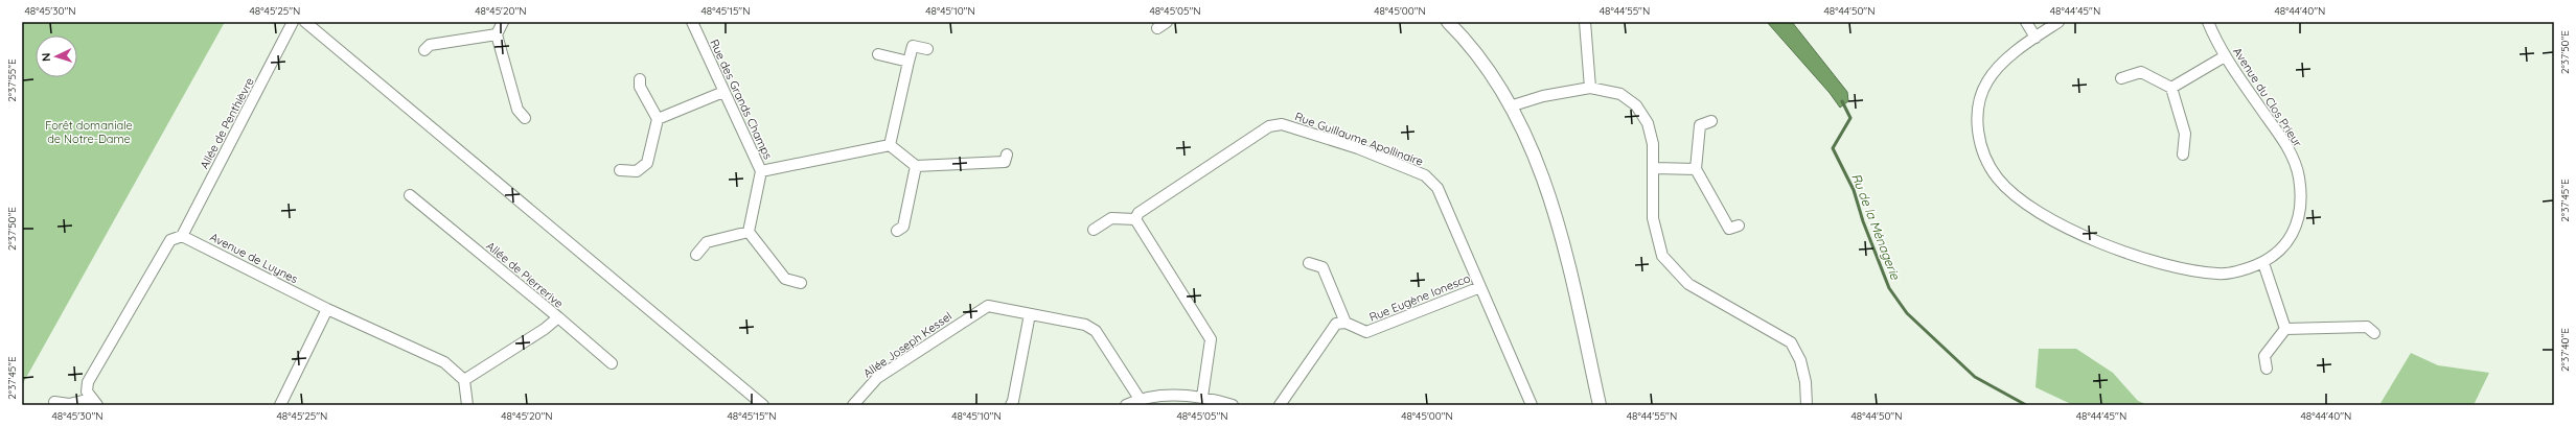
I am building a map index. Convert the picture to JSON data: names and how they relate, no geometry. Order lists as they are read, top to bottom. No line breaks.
{"streets":{"street":["Avenue du Clos Prieur","Rue des Grands Champs","Allée de Penthièvre","Rue Guillaume Apollinaire","Avenue de Luynes","Allée de Pierrerive","Rue Eugène Ionesco","Allée Joseph Kessel"]},"crossings":[["Allée de Penthièvre","Avenue de Luynes"],["Rue Guillaume Apollinaire","Rue Eugène Ionesco"],["Avenue de Luynes","Allée de Pierrerive"]],"water":["Ru de la Ménagerie"],"parks":["Forêt domaniale de Notre-Dame"],"north":"left","coordinates":["48°45'30\"N","48°45'25\"N","48°45'20\"N","48°45'15\"N","48°45'10\"N","48°45'05\"N","48°45'00\"N","48°44'55\"N","48°44'50\"N","48°44'45\"N","48°44'40\"N","2°37'50\"E","2°37'55\"E","2°37'45\"E","2°37'40\"E"]}
